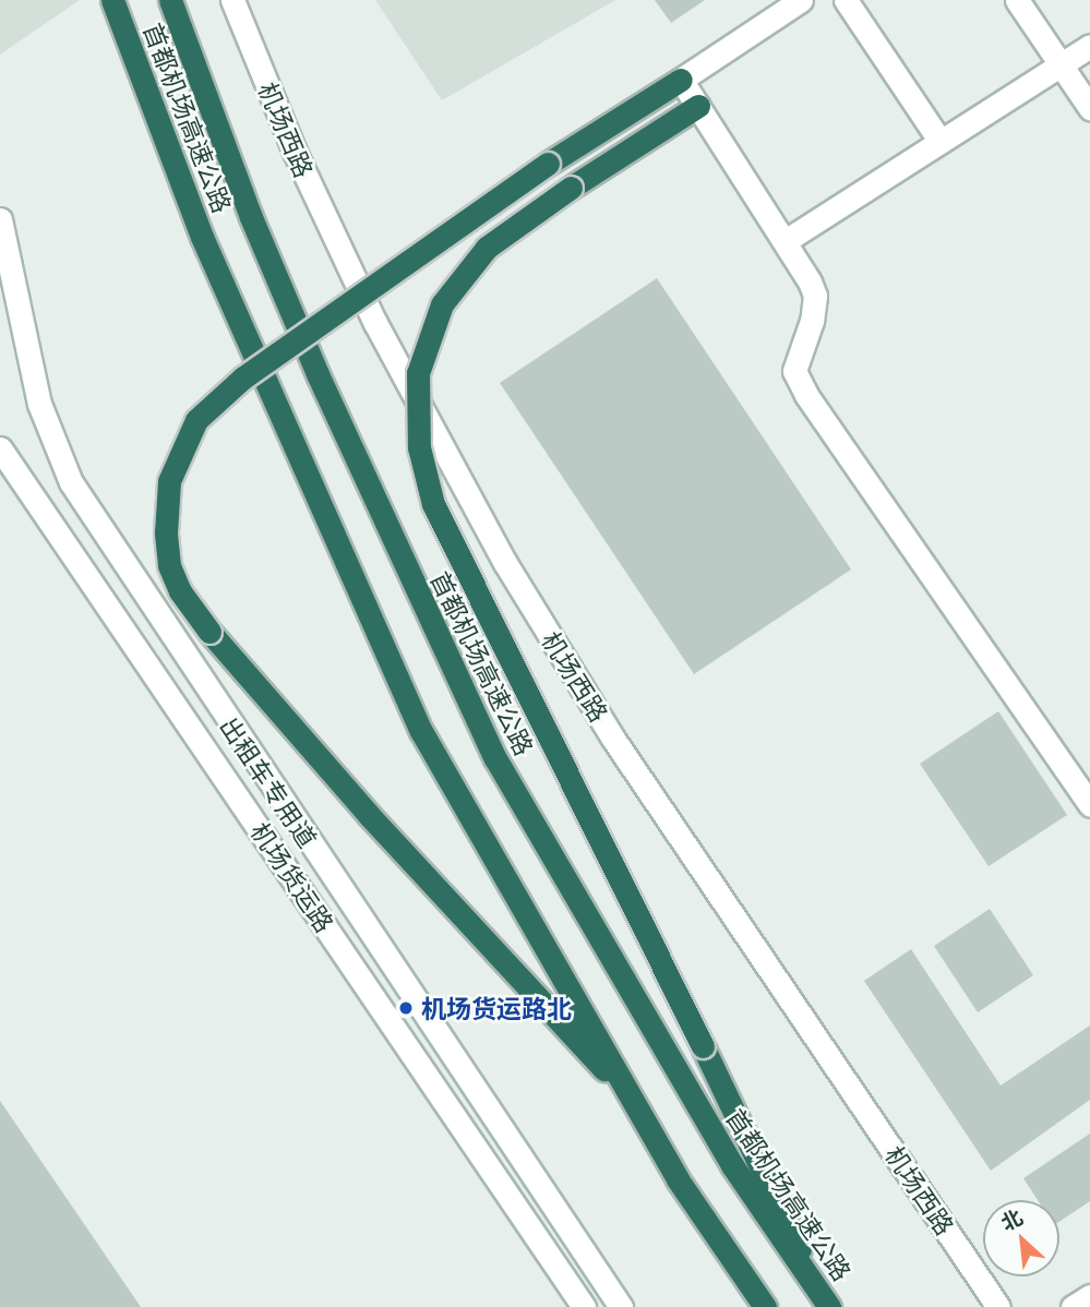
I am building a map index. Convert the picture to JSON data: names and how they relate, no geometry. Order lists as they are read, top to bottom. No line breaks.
{"streets":{"highway":["首都机场高速公路"],"street":["机场西路","出租车专用道","机场货运路"]},"places":["机场货运路北"],"north":"top left"}
